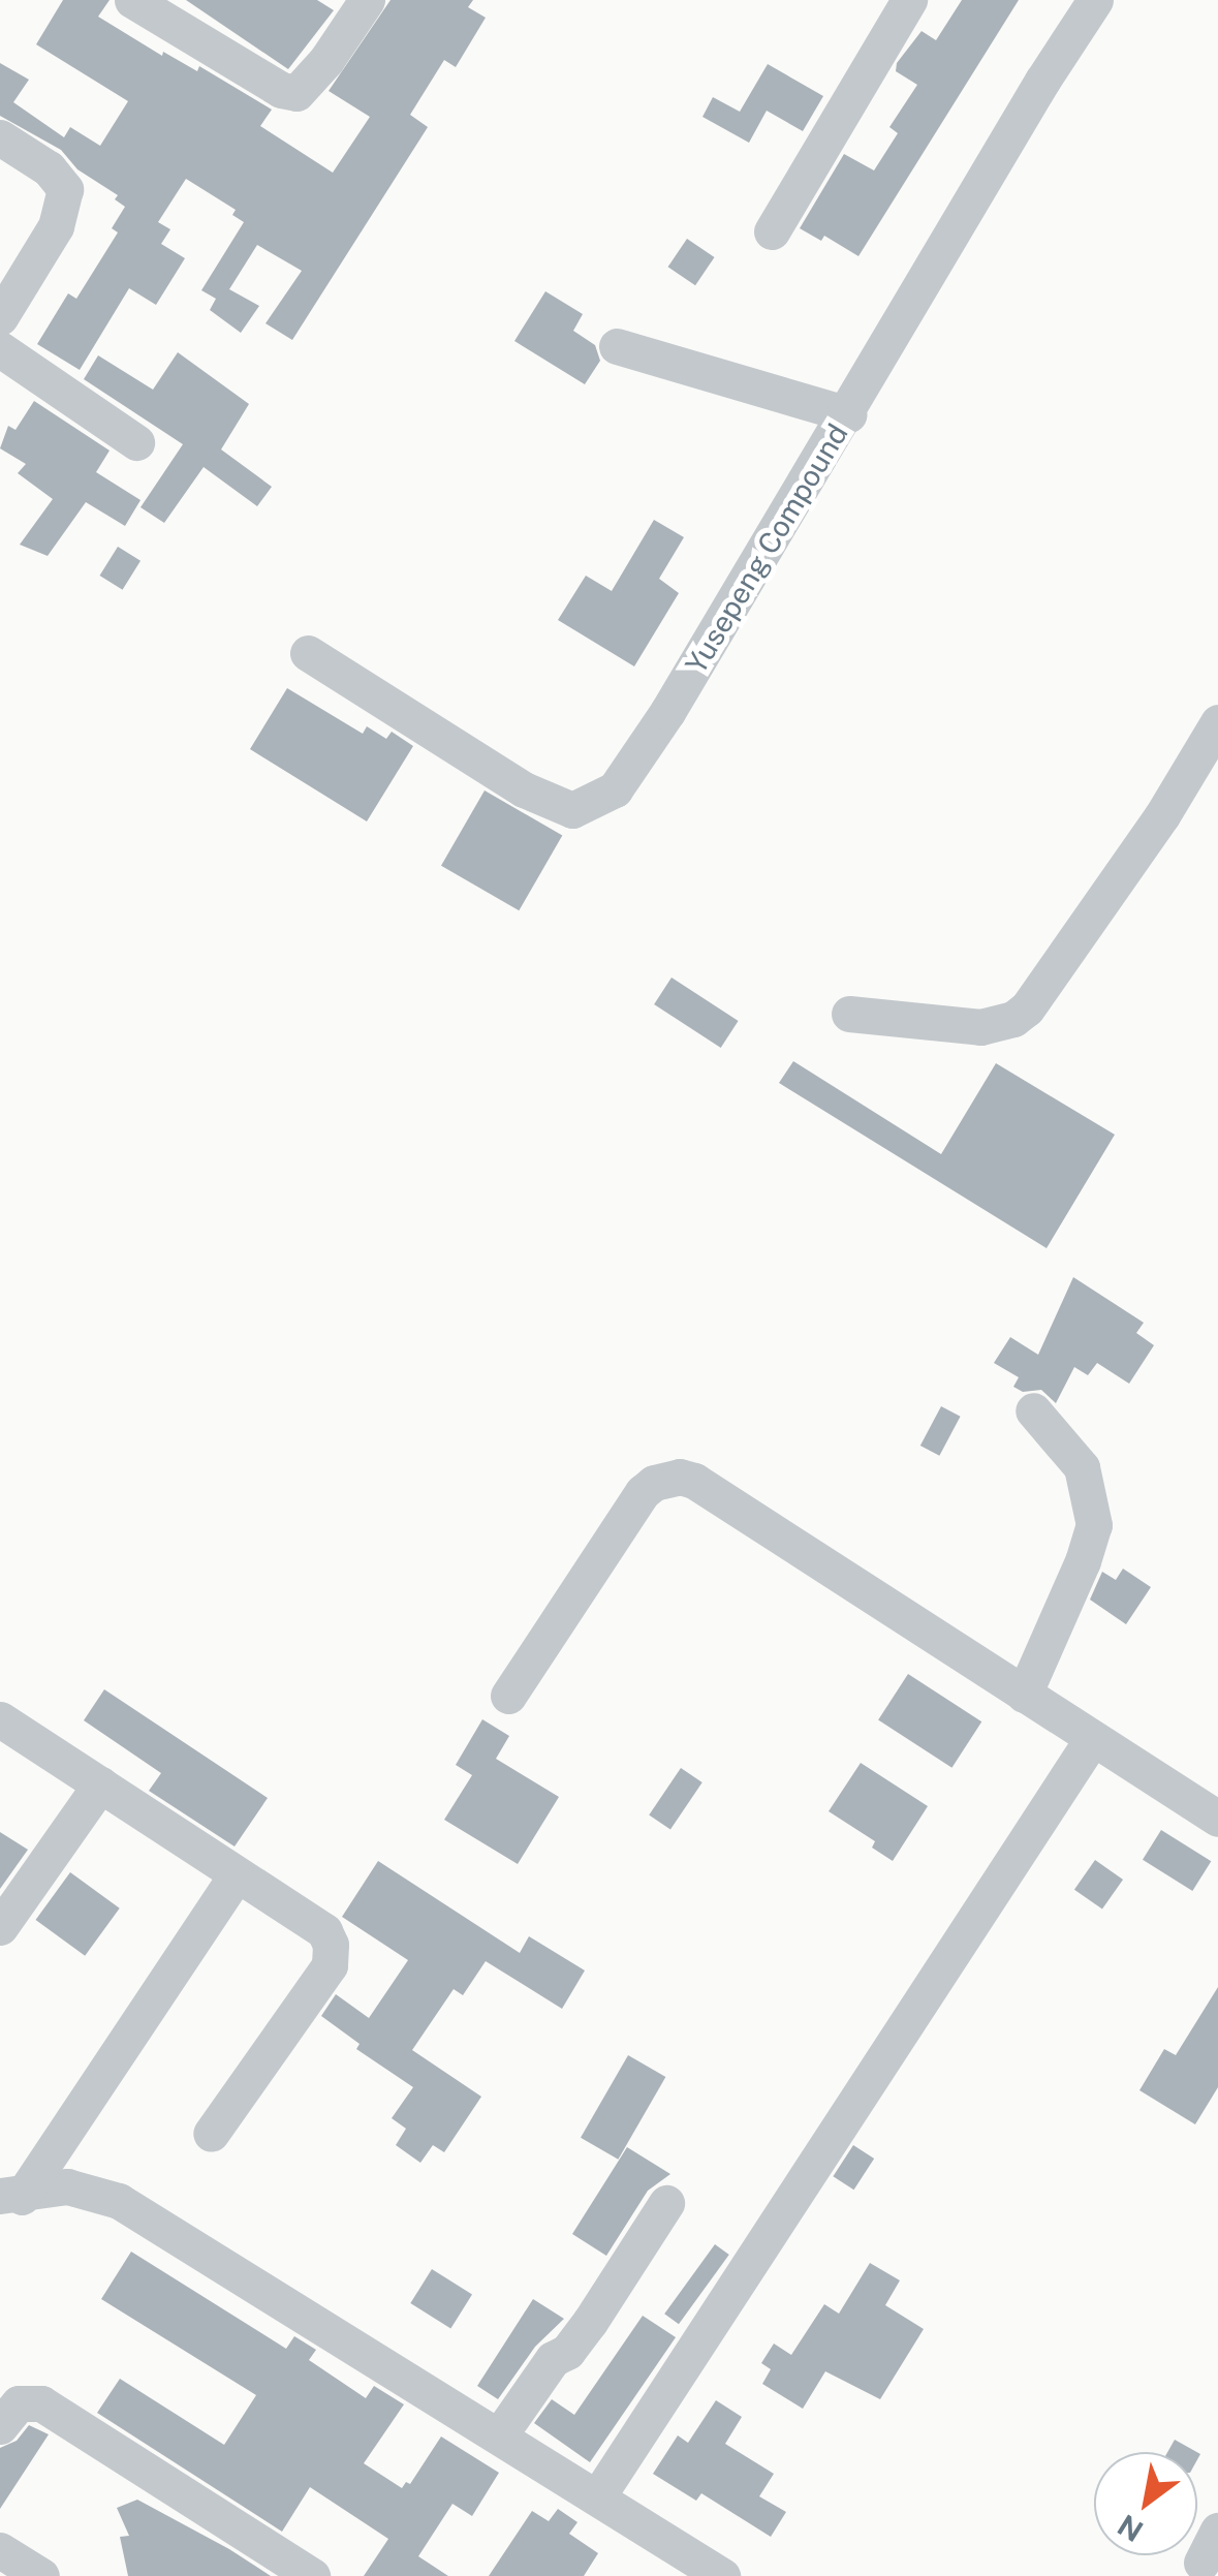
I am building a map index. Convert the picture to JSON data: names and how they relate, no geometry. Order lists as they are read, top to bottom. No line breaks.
{"streets":{"street":["Yusepeng Compound"]},"north":"bottom left"}
